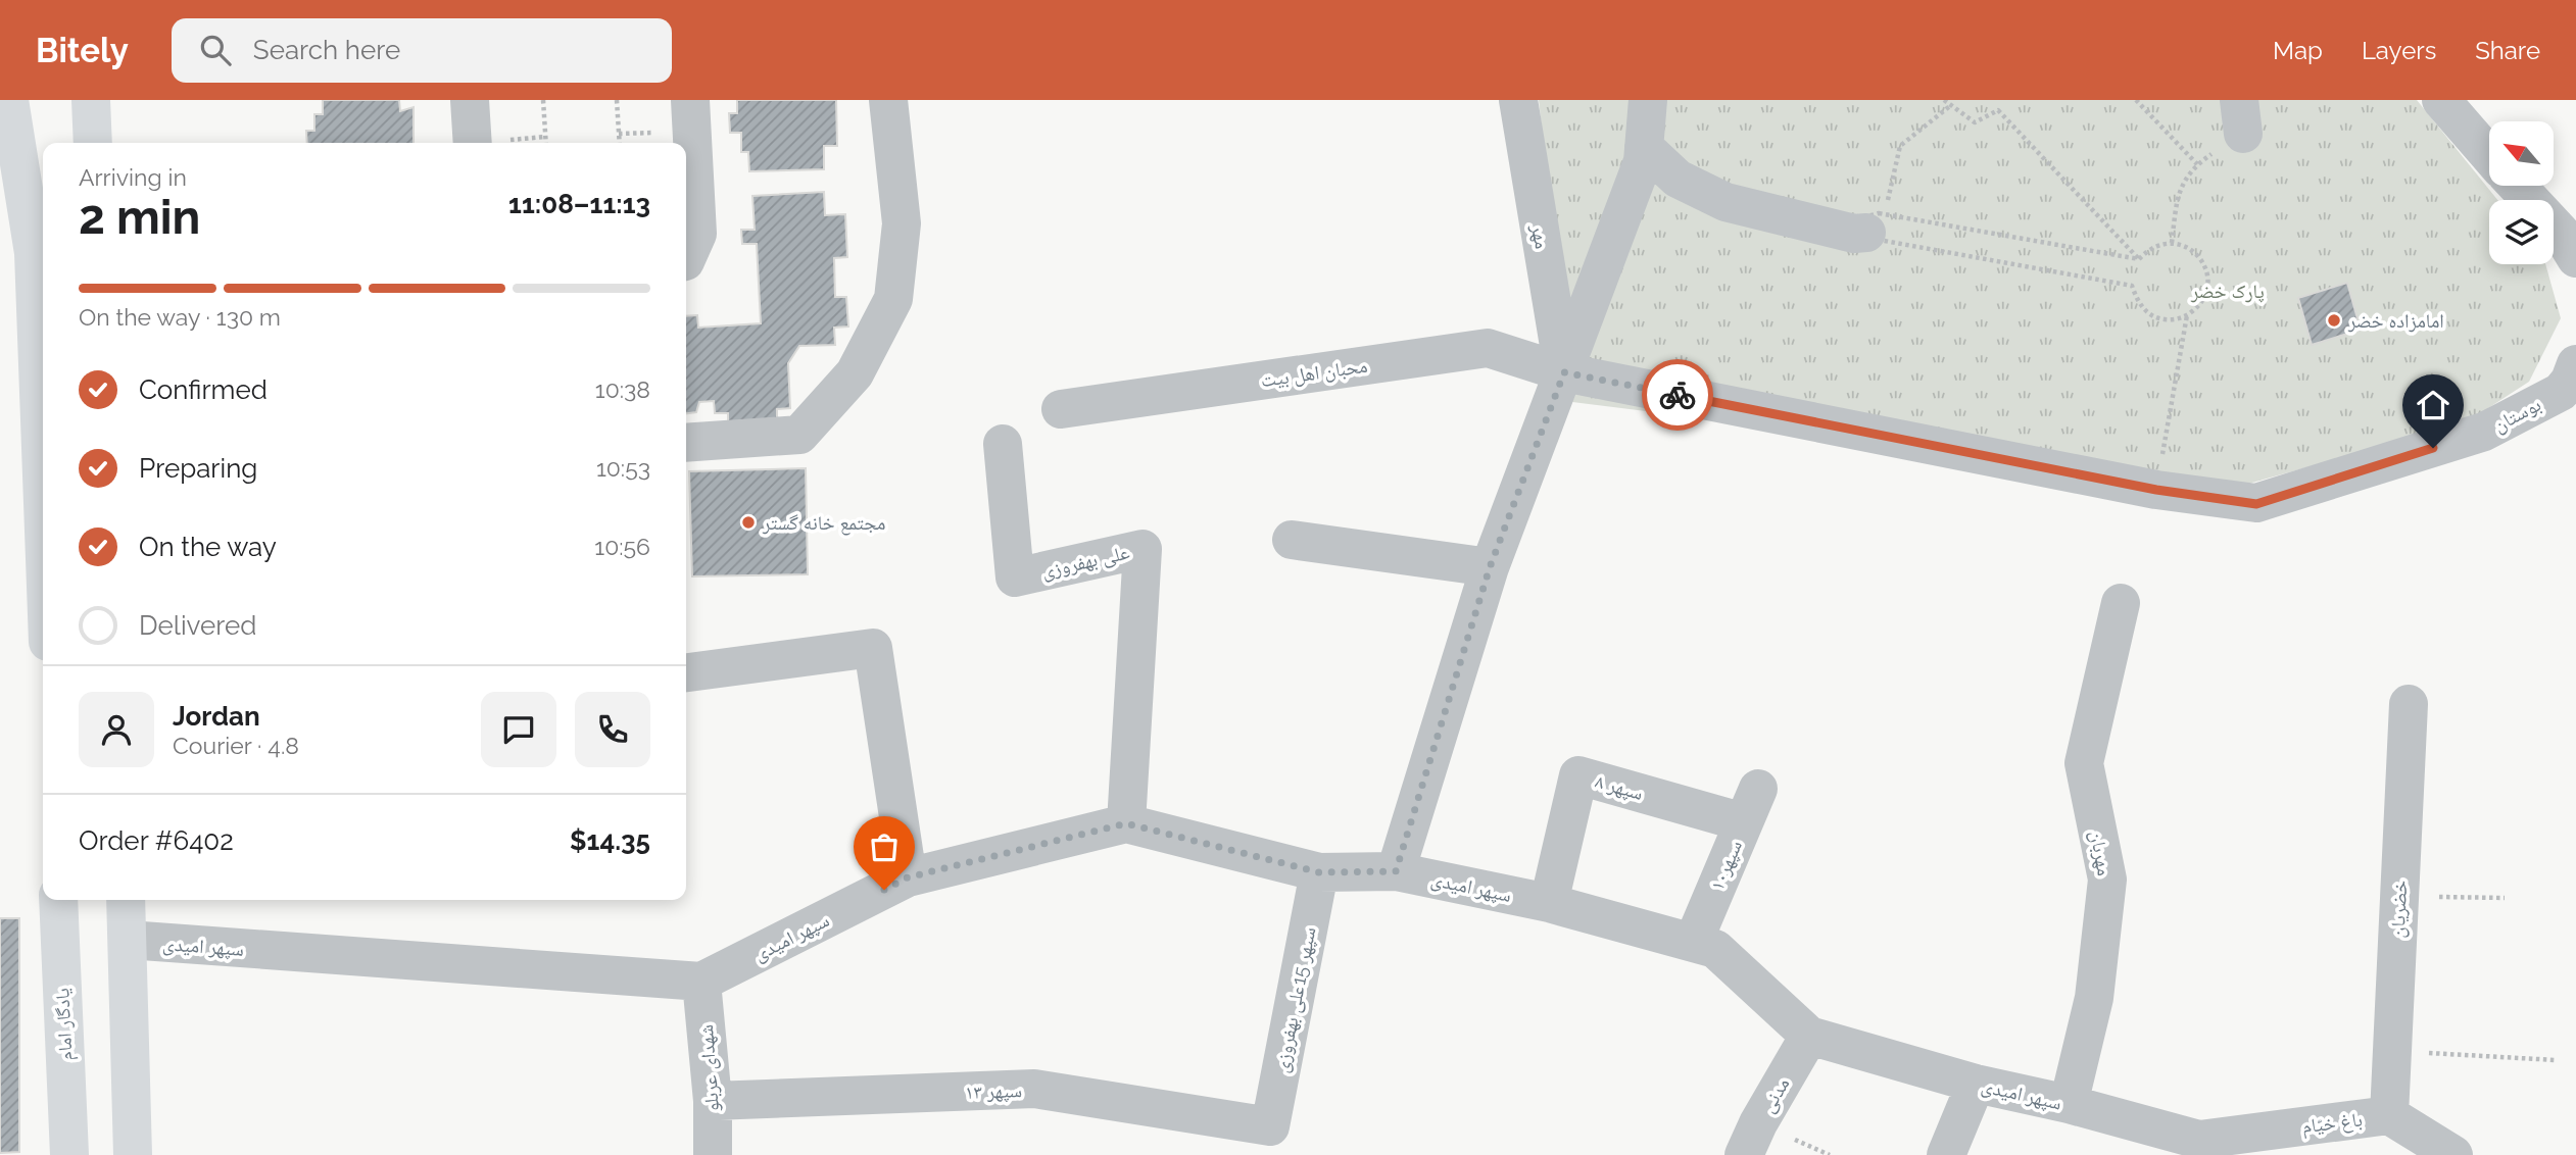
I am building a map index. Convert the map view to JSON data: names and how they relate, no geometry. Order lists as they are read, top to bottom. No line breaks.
{"streets":{"main road":["یادگار امام"],"street":["مهر","محبان اهل بیت","بوستان","علی بهفروزی","سپهر ۸","مهربان","سپهر۱۰","سپهر امیدی","خضریان","سپهر 15علی بهفروزی","شهدای عربلو","سپهر ۱۳","مدنی","باغ خیّام"]},"crossings":[["مهر","محبان اهل بیت"],["مهر","بوستان"],["محبان اهل بیت","بوستان"],["علی بهفروزی","سپهر امیدی"],["سپهر ۸","سپهر۱۰"],["سپهر ۸","سپهر امیدی"],["مهربان","سپهر امیدی"],["سپهر۱۰","سپهر امیدی"],["سپهر امیدی","سپهر 15علی بهفروزی"],["سپهر امیدی","شهدای عربلو"],["سپهر امیدی","مدنی"],["سپهر امیدی","باغ خیّام"],["خضریان","باغ خیّام"],["سپهر 15علی بهفروزی","سپهر ۱۳"],["شهدای عربلو","سپهر ۱۳"]],"parks":["پارک خضر"],"places":["امامزاده خضر","مجتمع خانه گستر"],"north":"top left","page":{"header":"Bitely","search":"Search here","nav":["Map","Layers","Share"],"heading":["2 min","Arriving in","11:08–11:13"],"panel":["Jordan","Courier · 4.8","Order #6402","$14.35"],"bar":"On the way · 130 m","list":[["Confirmed","10:38"],["Preparing","10:53"],["On the way","10:56"],"Delivered"]}}
